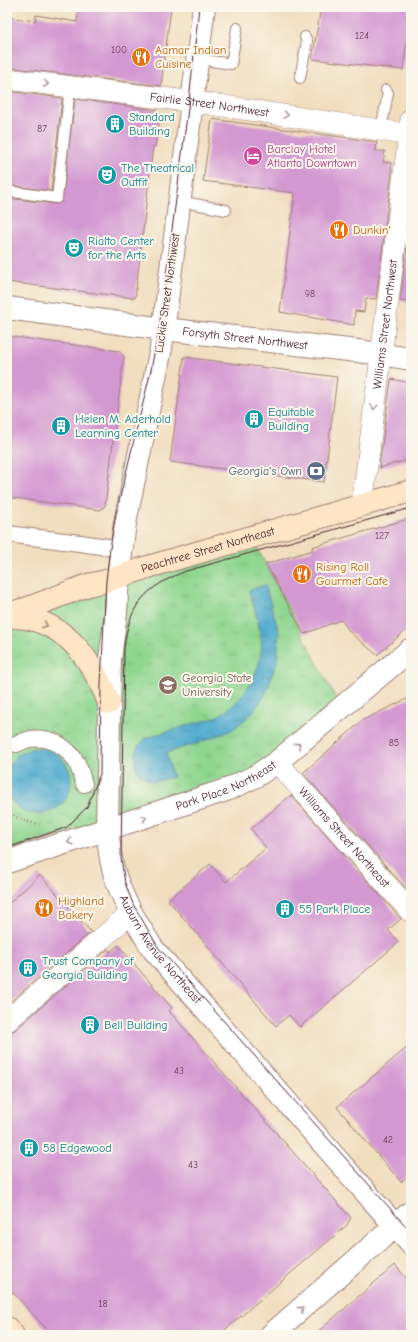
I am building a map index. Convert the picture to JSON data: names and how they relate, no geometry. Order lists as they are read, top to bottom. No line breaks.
{"streets":{"main road":["Peachtree Street Northeast"],"street":["Fairlie Street Northwest","Luckie Street Northwest","Williams Street Northwest","Forsyth Street Northwest","Park Place Northeast","Williams Street Northeast","Auburn Avenue Northeast"]},"crossings":[["Fairlie Street Northwest","Luckie Street Northwest"],["Fairlie Street Northwest","Williams Street Northwest"],["Luckie Street Northwest","Forsyth Street Northwest"],["Luckie Street Northwest","Peachtree Street Northeast"],["Luckie Street Northwest","Auburn Avenue Northeast"],["Williams Street Northwest","Forsyth Street Northwest"],["Williams Street Northwest","Peachtree Street Northeast"],["Peachtree Street Northeast","Auburn Avenue Northeast"],["Park Place Northeast","Williams Street Northeast"],["Park Place Northeast","Auburn Avenue Northeast"]],"one_way":["Fairlie Street Northwest","Williams Street Northwest"],"places":{"restaurant":["Aamar Indian Cuisine","Dunkin'","Rising Roll Gourmet Cafe","Highland Bakery"],"building":["Standard Building","Equitable Building","Helen M. Aderhold Learning Center","55 Park Place","Trust Company of Georgia Building","Bell Building","58 Edgewood"],"hotel":["Barclay Hotel Atlanta Downtown"],"theatre":["The Theatrical Outfit","Rialto Center for the Arts"],"bank":["Georgia's Own"],"school or university":["Georgia State University"]},"house_numbers":["124","100","87","98","127","85","43","42","43","18"]}
